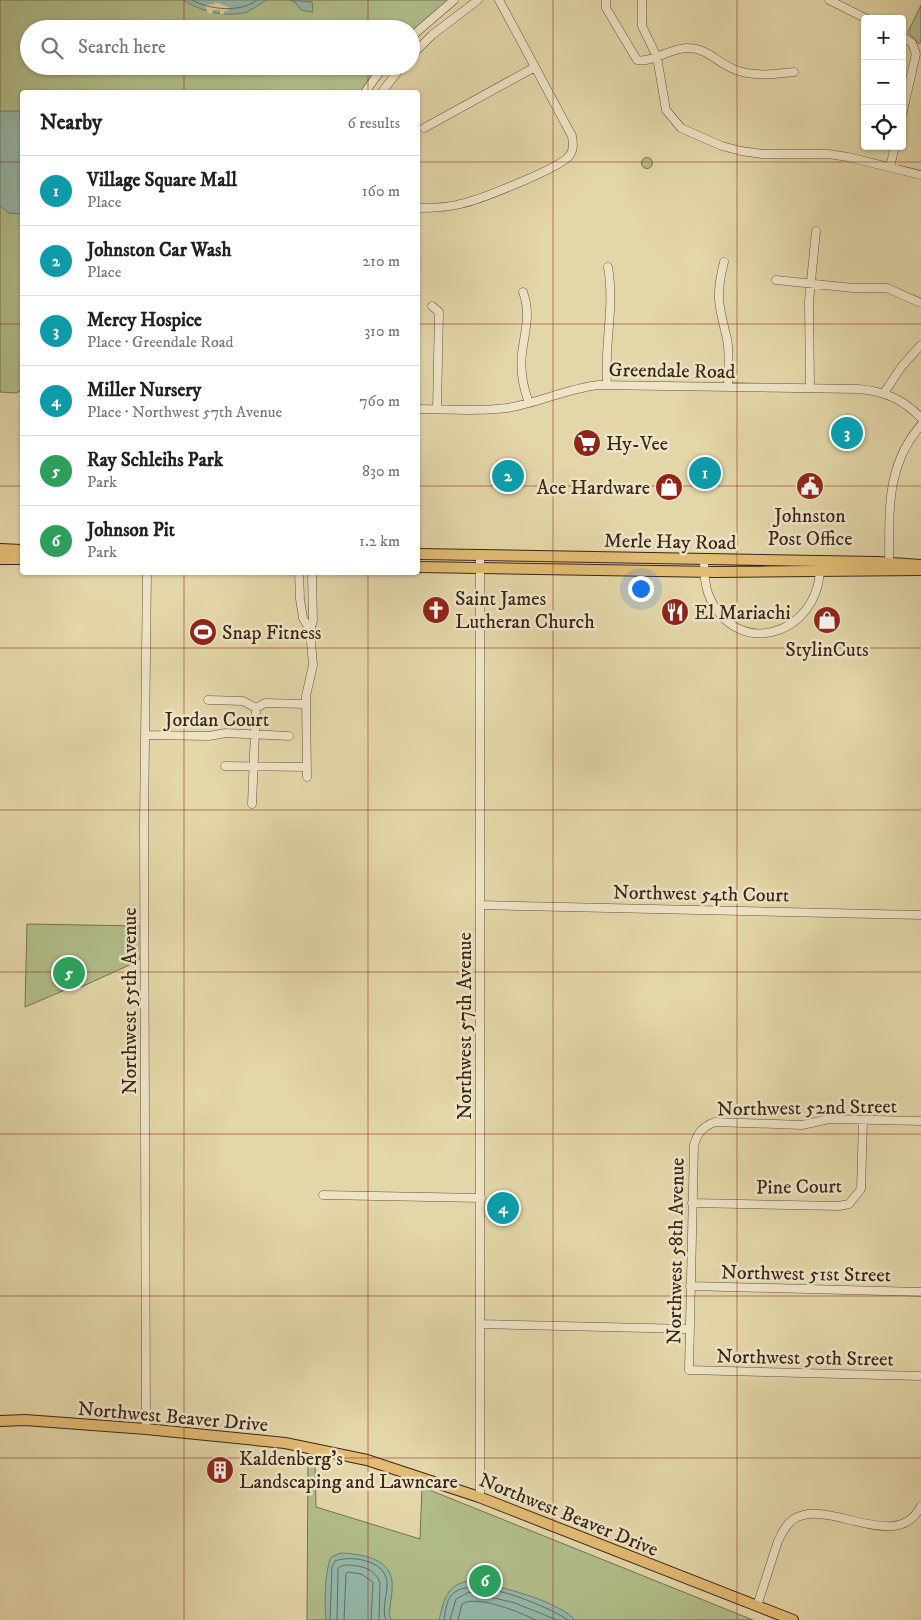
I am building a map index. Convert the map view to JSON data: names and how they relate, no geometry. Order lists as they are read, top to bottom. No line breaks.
{"streets":{"main road":["Merle Hay Road","Northwest Beaver Drive"],"street":["Greendale Road","Jordan Court","Northwest 54th Court","Northwest 55th Avenue","Northwest 57th Avenue","Northwest 52nd Street","Pine Court","Northwest 58th Avenue","Northwest 51st Street","Northwest 50th Street"]},"crossings":[["Merle Hay Road","Northwest 57th Avenue"],["Jordan Court","Northwest 55th Avenue"],["Northwest 54th Court","Northwest 57th Avenue"],["Northwest 55th Avenue","Northwest Beaver Drive"],["Northwest 57th Avenue","Northwest Beaver Drive"],["Northwest 52nd Street","Pine Court"],["Northwest 52nd Street","Northwest 58th Avenue"],["Pine Court","Northwest 58th Avenue"],["Northwest 58th Avenue","Northwest 51st Street"],["Northwest 58th Avenue","Northwest 50th Street"]],"places":{"supermarket":["Hy-Vee"],"public building":["Johnston Post Office"],"shop":["Ace Hardware","StylinCuts"],"church":["Saint James Lutheran Church"],"restaurant":["El Mariachi"],"sports":["Snap Fitness"],"building":["Kaldenberg's Landscaping and Lawncare"]},"page":{"map_buttons":["+","−"],"search":"Search here","heading":["Nearby","6 results"],"list":[{"mark":"1","name":"Village Square Mall","note":"Place","value":"160 m"},{"mark":"2","name":"Johnston Car Wash","note":"Place","value":"210 m"},{"mark":"3","name":"Mercy Hospice","note":"Place · Greendale Road","value":"310 m"},{"mark":"4","name":"Miller Nursery","note":"Place · Northwest 57th Avenue","value":"760 m"},{"mark":"5","name":"Ray Schleihs Park","note":"Park","value":"830 m"},{"mark":"6","name":"Johnson Pit","note":"Park","value":"1.2 km"}],"pins":["3","1","2","5","4","6"]}}
